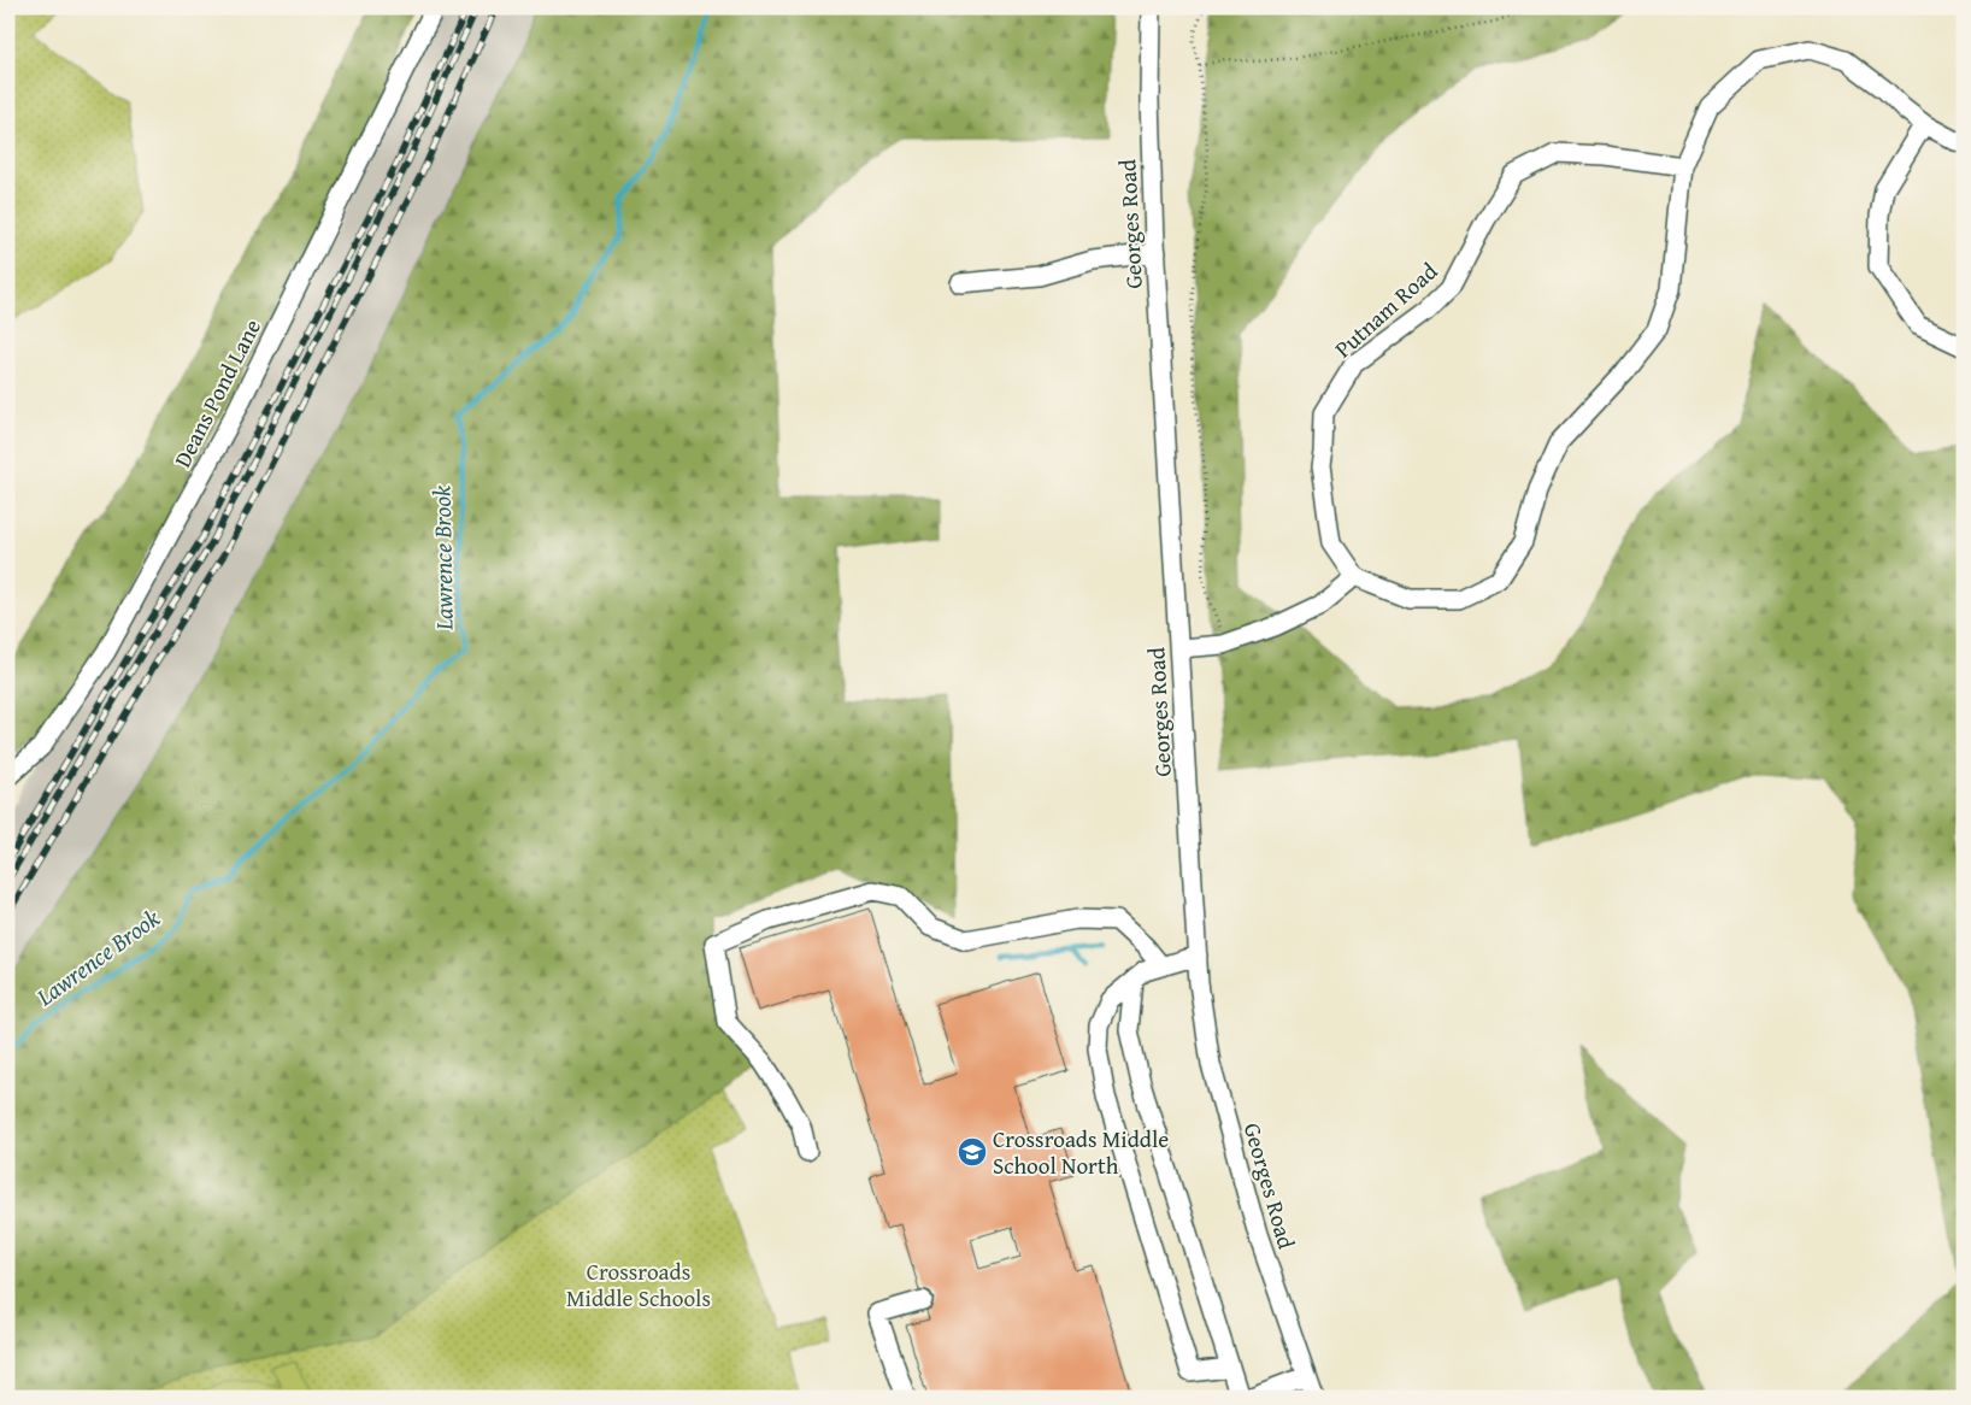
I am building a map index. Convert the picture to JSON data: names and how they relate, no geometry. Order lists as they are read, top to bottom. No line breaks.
{"streets":{"street":["Georges Road","Putnam Road","Deans Pond Lane"]},"water":["Lawrence Brook"],"parks":["Crossroads Middle Schools"],"places":{"school or university":["Crossroads Middle School North"]}}
